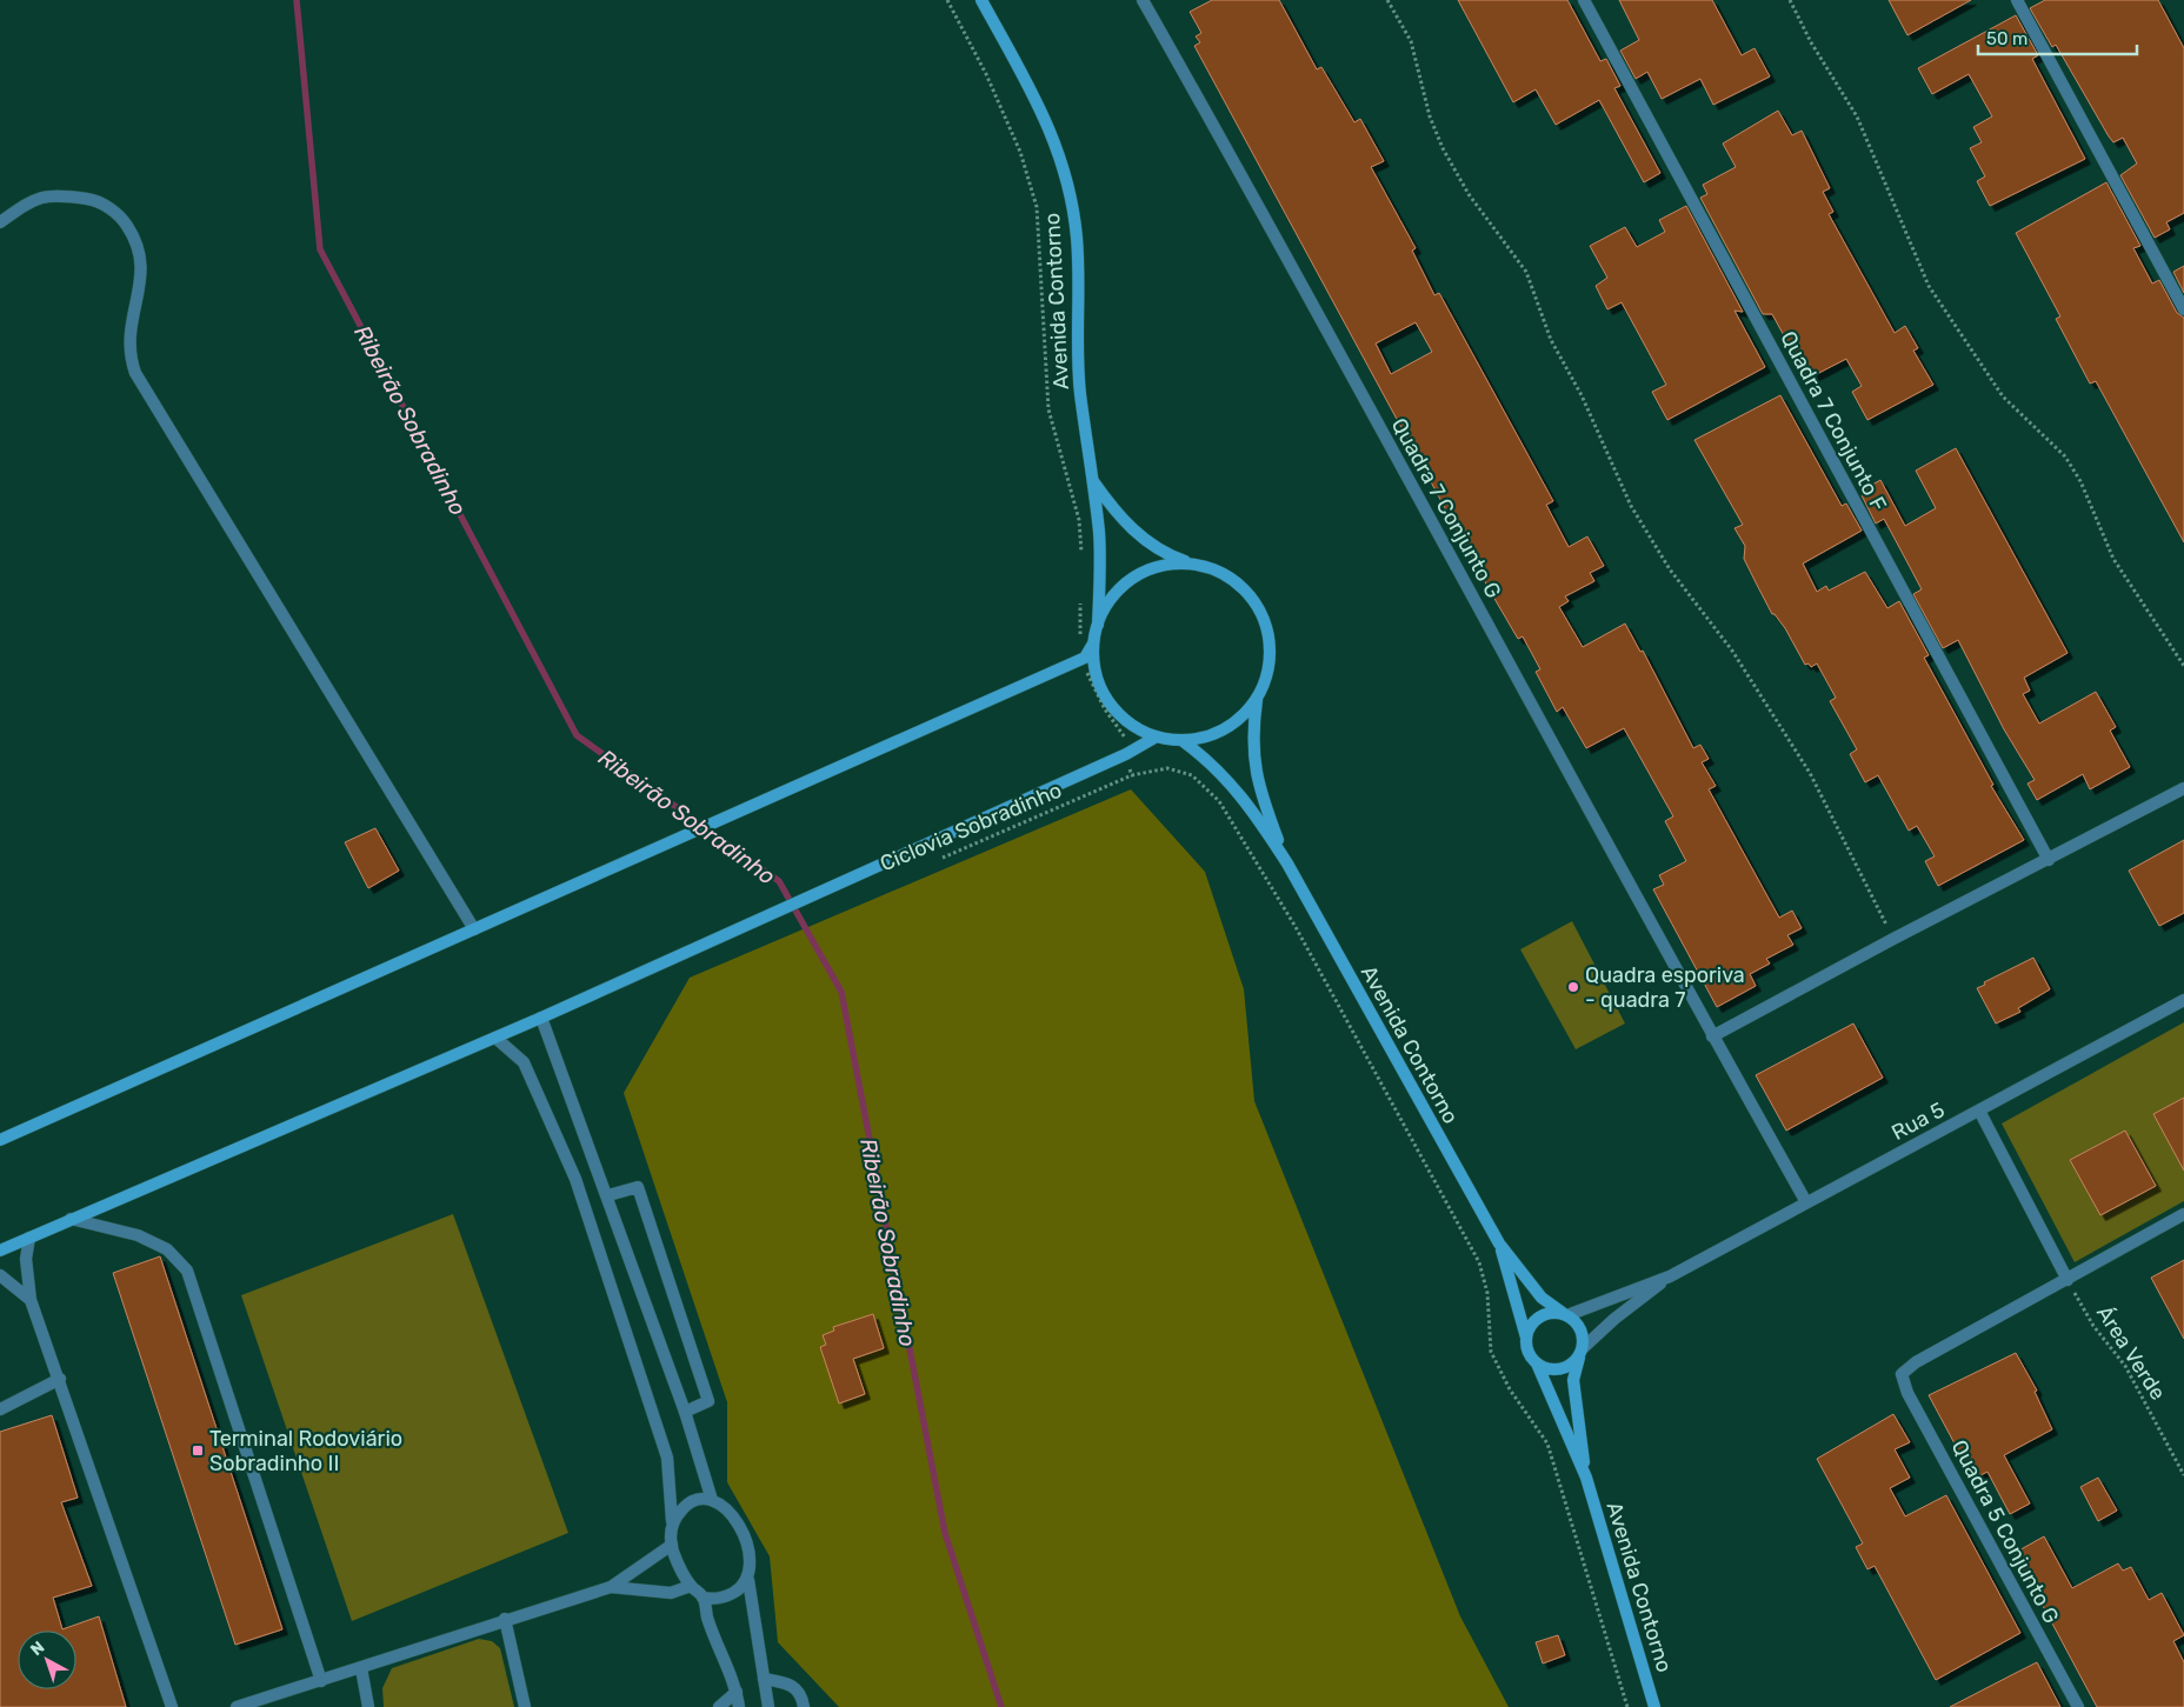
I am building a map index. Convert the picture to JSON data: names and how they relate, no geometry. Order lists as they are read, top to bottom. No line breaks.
{"streets":{"main road":["Avenida Contorno"],"street":["Quadra 7 Conjunto F","Quadra 7 Conjunto G","Rua 5","Quadra 5 Conjunto G"],"path":["Ciclovia Sobradinho","Área Verde"]},"crossings":[["Avenida Contorno","Rua 5"],["Quadra 7 Conjunto G","Rua 5"],["Área Verde","Quadra 5 Conjunto G"]],"water":["Ribeirão Sobradinho"],"places":{"other":["Quadra esporiva - quadra 7"],"transit":["Terminal Rodoviário Sobradinho II"]},"scale_bar":"50 m","north":"top left"}
